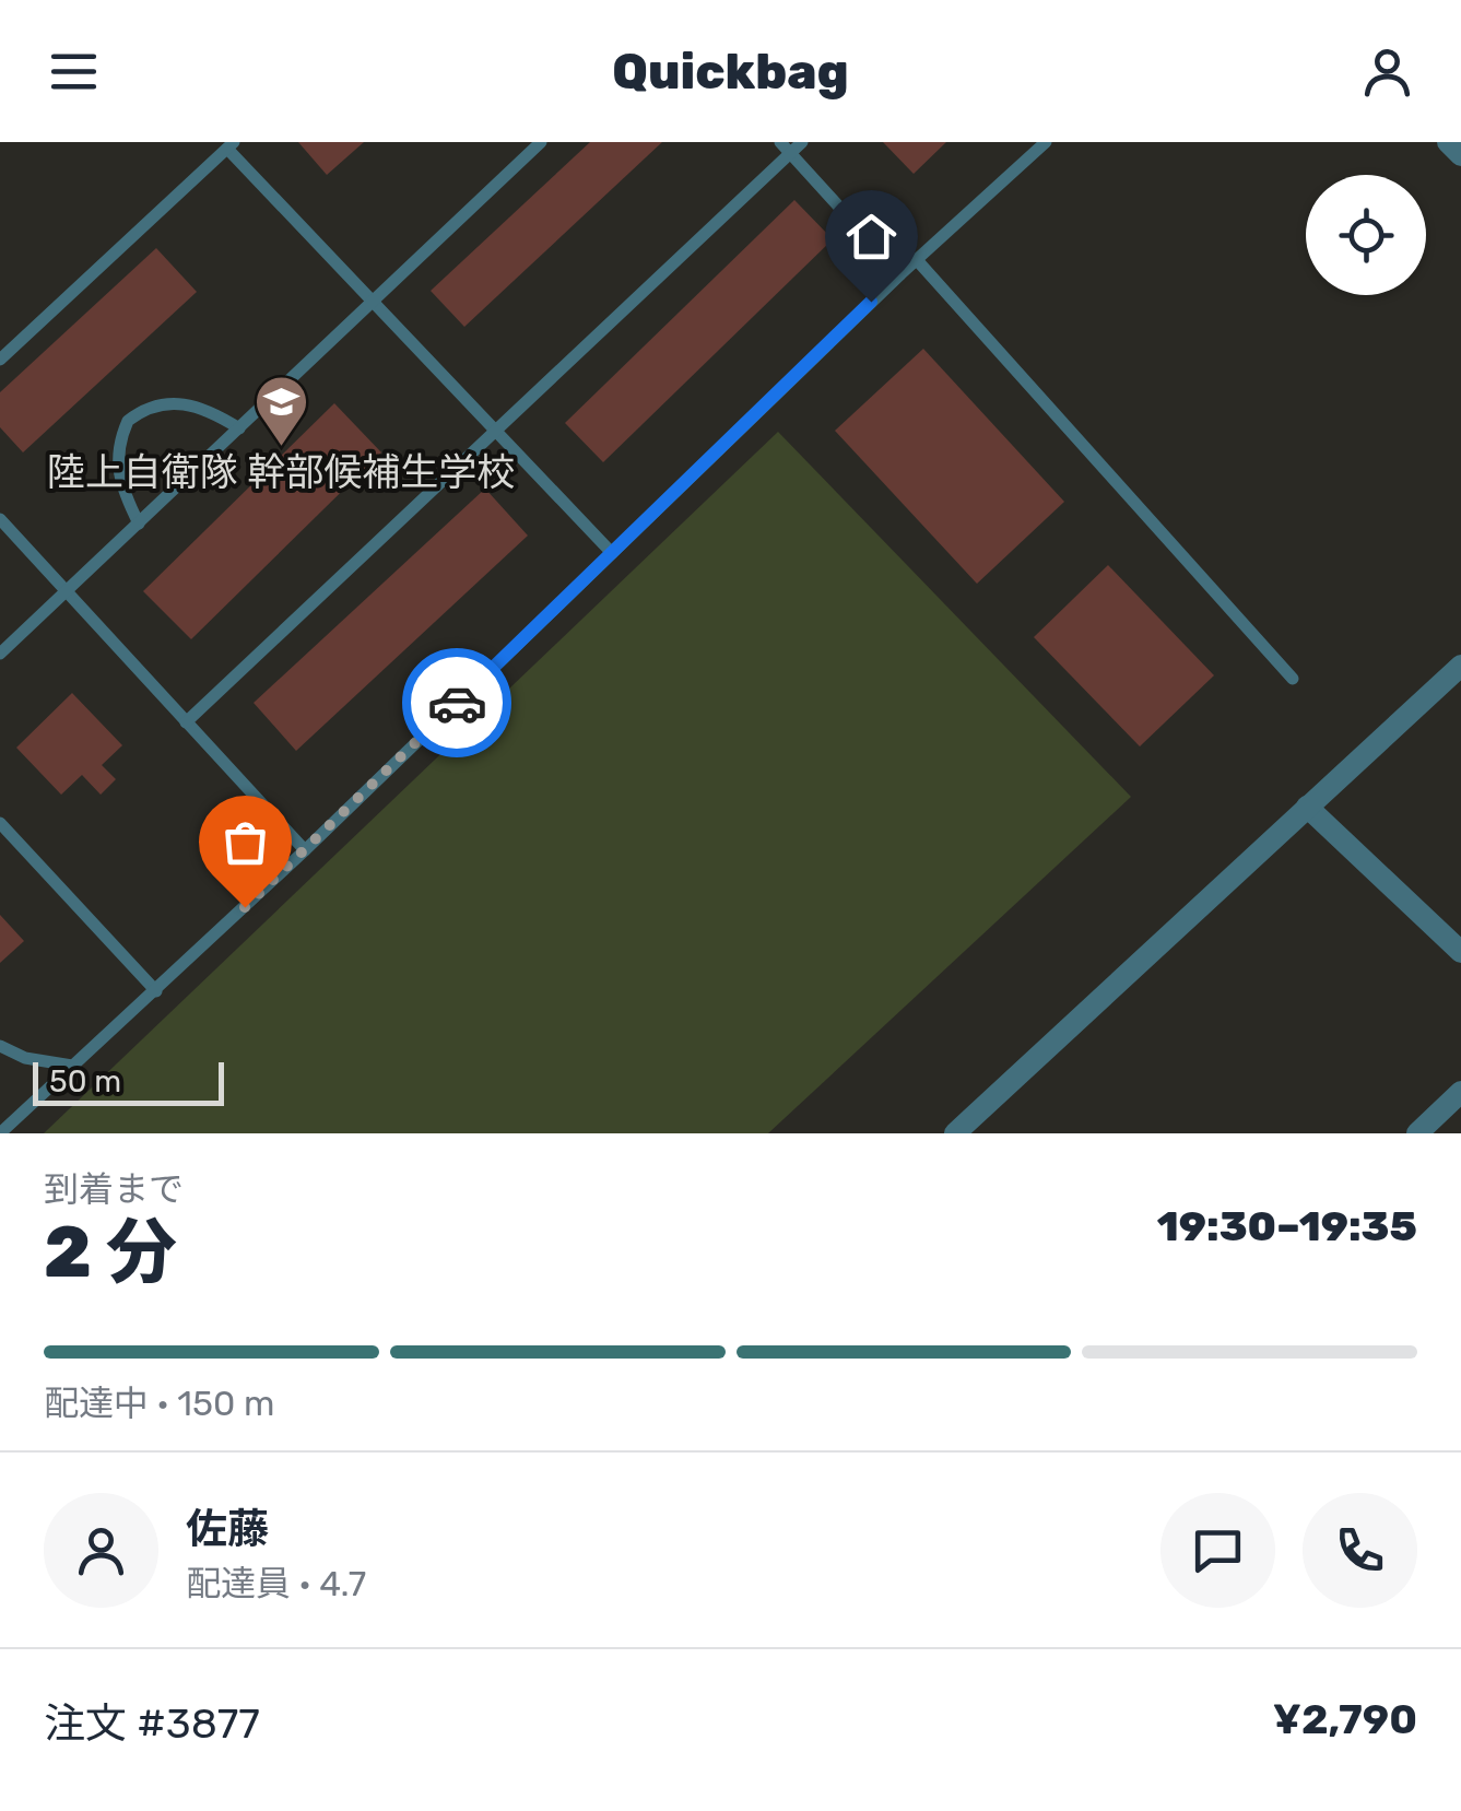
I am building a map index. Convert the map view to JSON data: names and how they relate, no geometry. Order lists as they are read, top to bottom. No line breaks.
{"places":{"school or university":["陸上自衛隊 幹部候補生学校"]},"scale_bar":"50 m","page":{"header":"Quickbag","scale":"50 m","heading":["2 分","到着まで","19:30–19:35"],"panel":["佐藤","配達員 · 4.7","注文 #3877","¥2,790"],"bar":"配達中 · 150 m"}}
